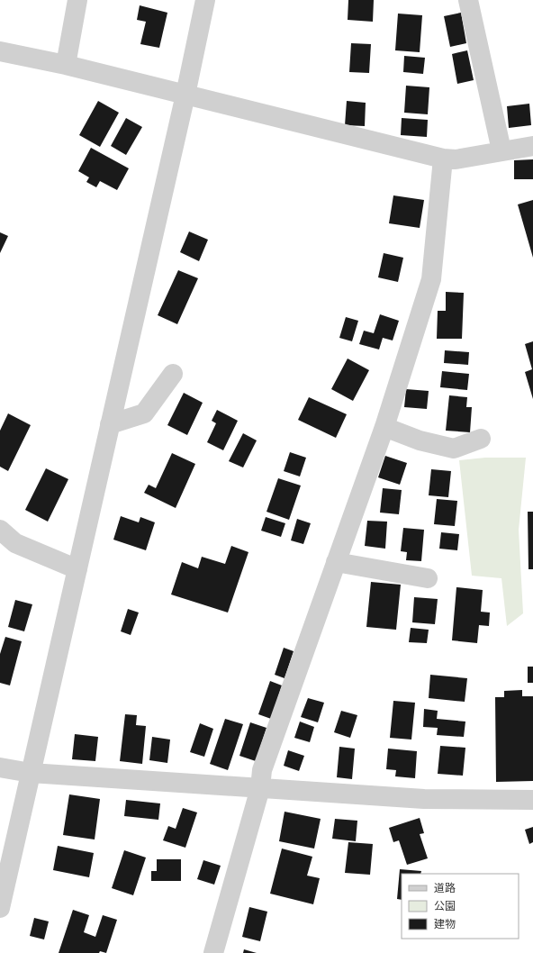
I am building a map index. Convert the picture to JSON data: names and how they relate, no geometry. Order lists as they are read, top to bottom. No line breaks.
{"legend":["道路","公園","建物"]}
